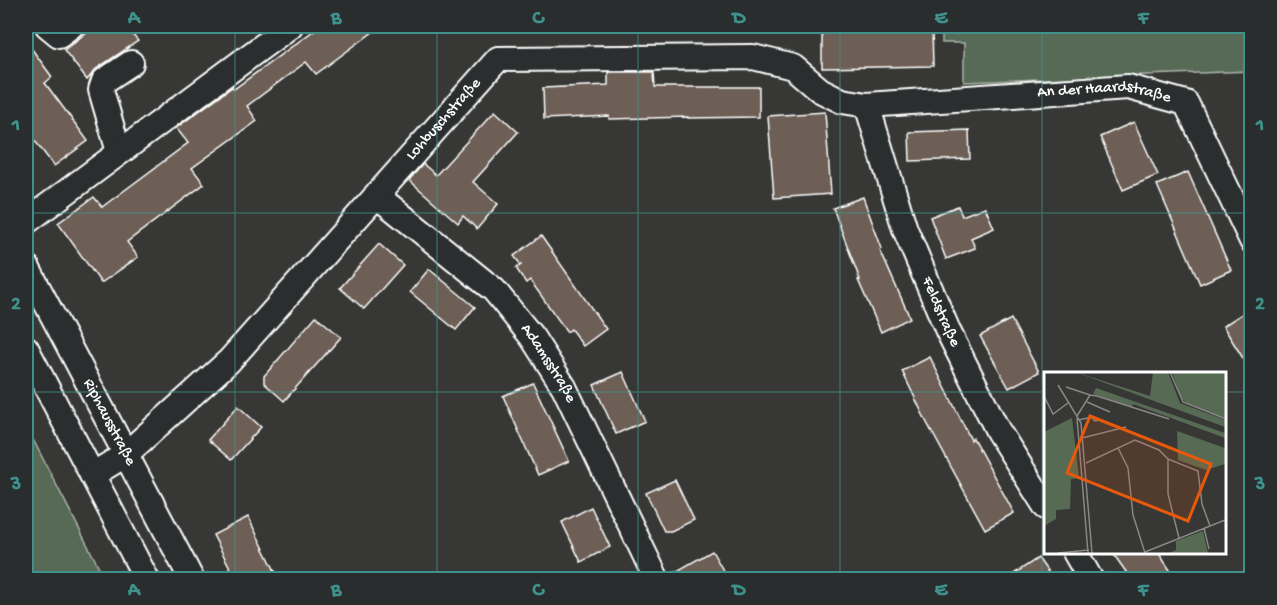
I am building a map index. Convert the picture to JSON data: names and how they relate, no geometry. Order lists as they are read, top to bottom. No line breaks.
{"streets":{"street":["An der Haardstraße","Lohbuschstraße","Feldstraße","Adamsstraße","Riphausstraße"]},"crossings":[["An der Haardstraße","Lohbuschstraße"],["An der Haardstraße","Feldstraße"],["Lohbuschstraße","Feldstraße"],["Lohbuschstraße","Adamsstraße"],["Lohbuschstraße","Riphausstraße"]],"grid":{"columns":["A","B","C","D","E","F"],"rows":["1","2","3"]}}
